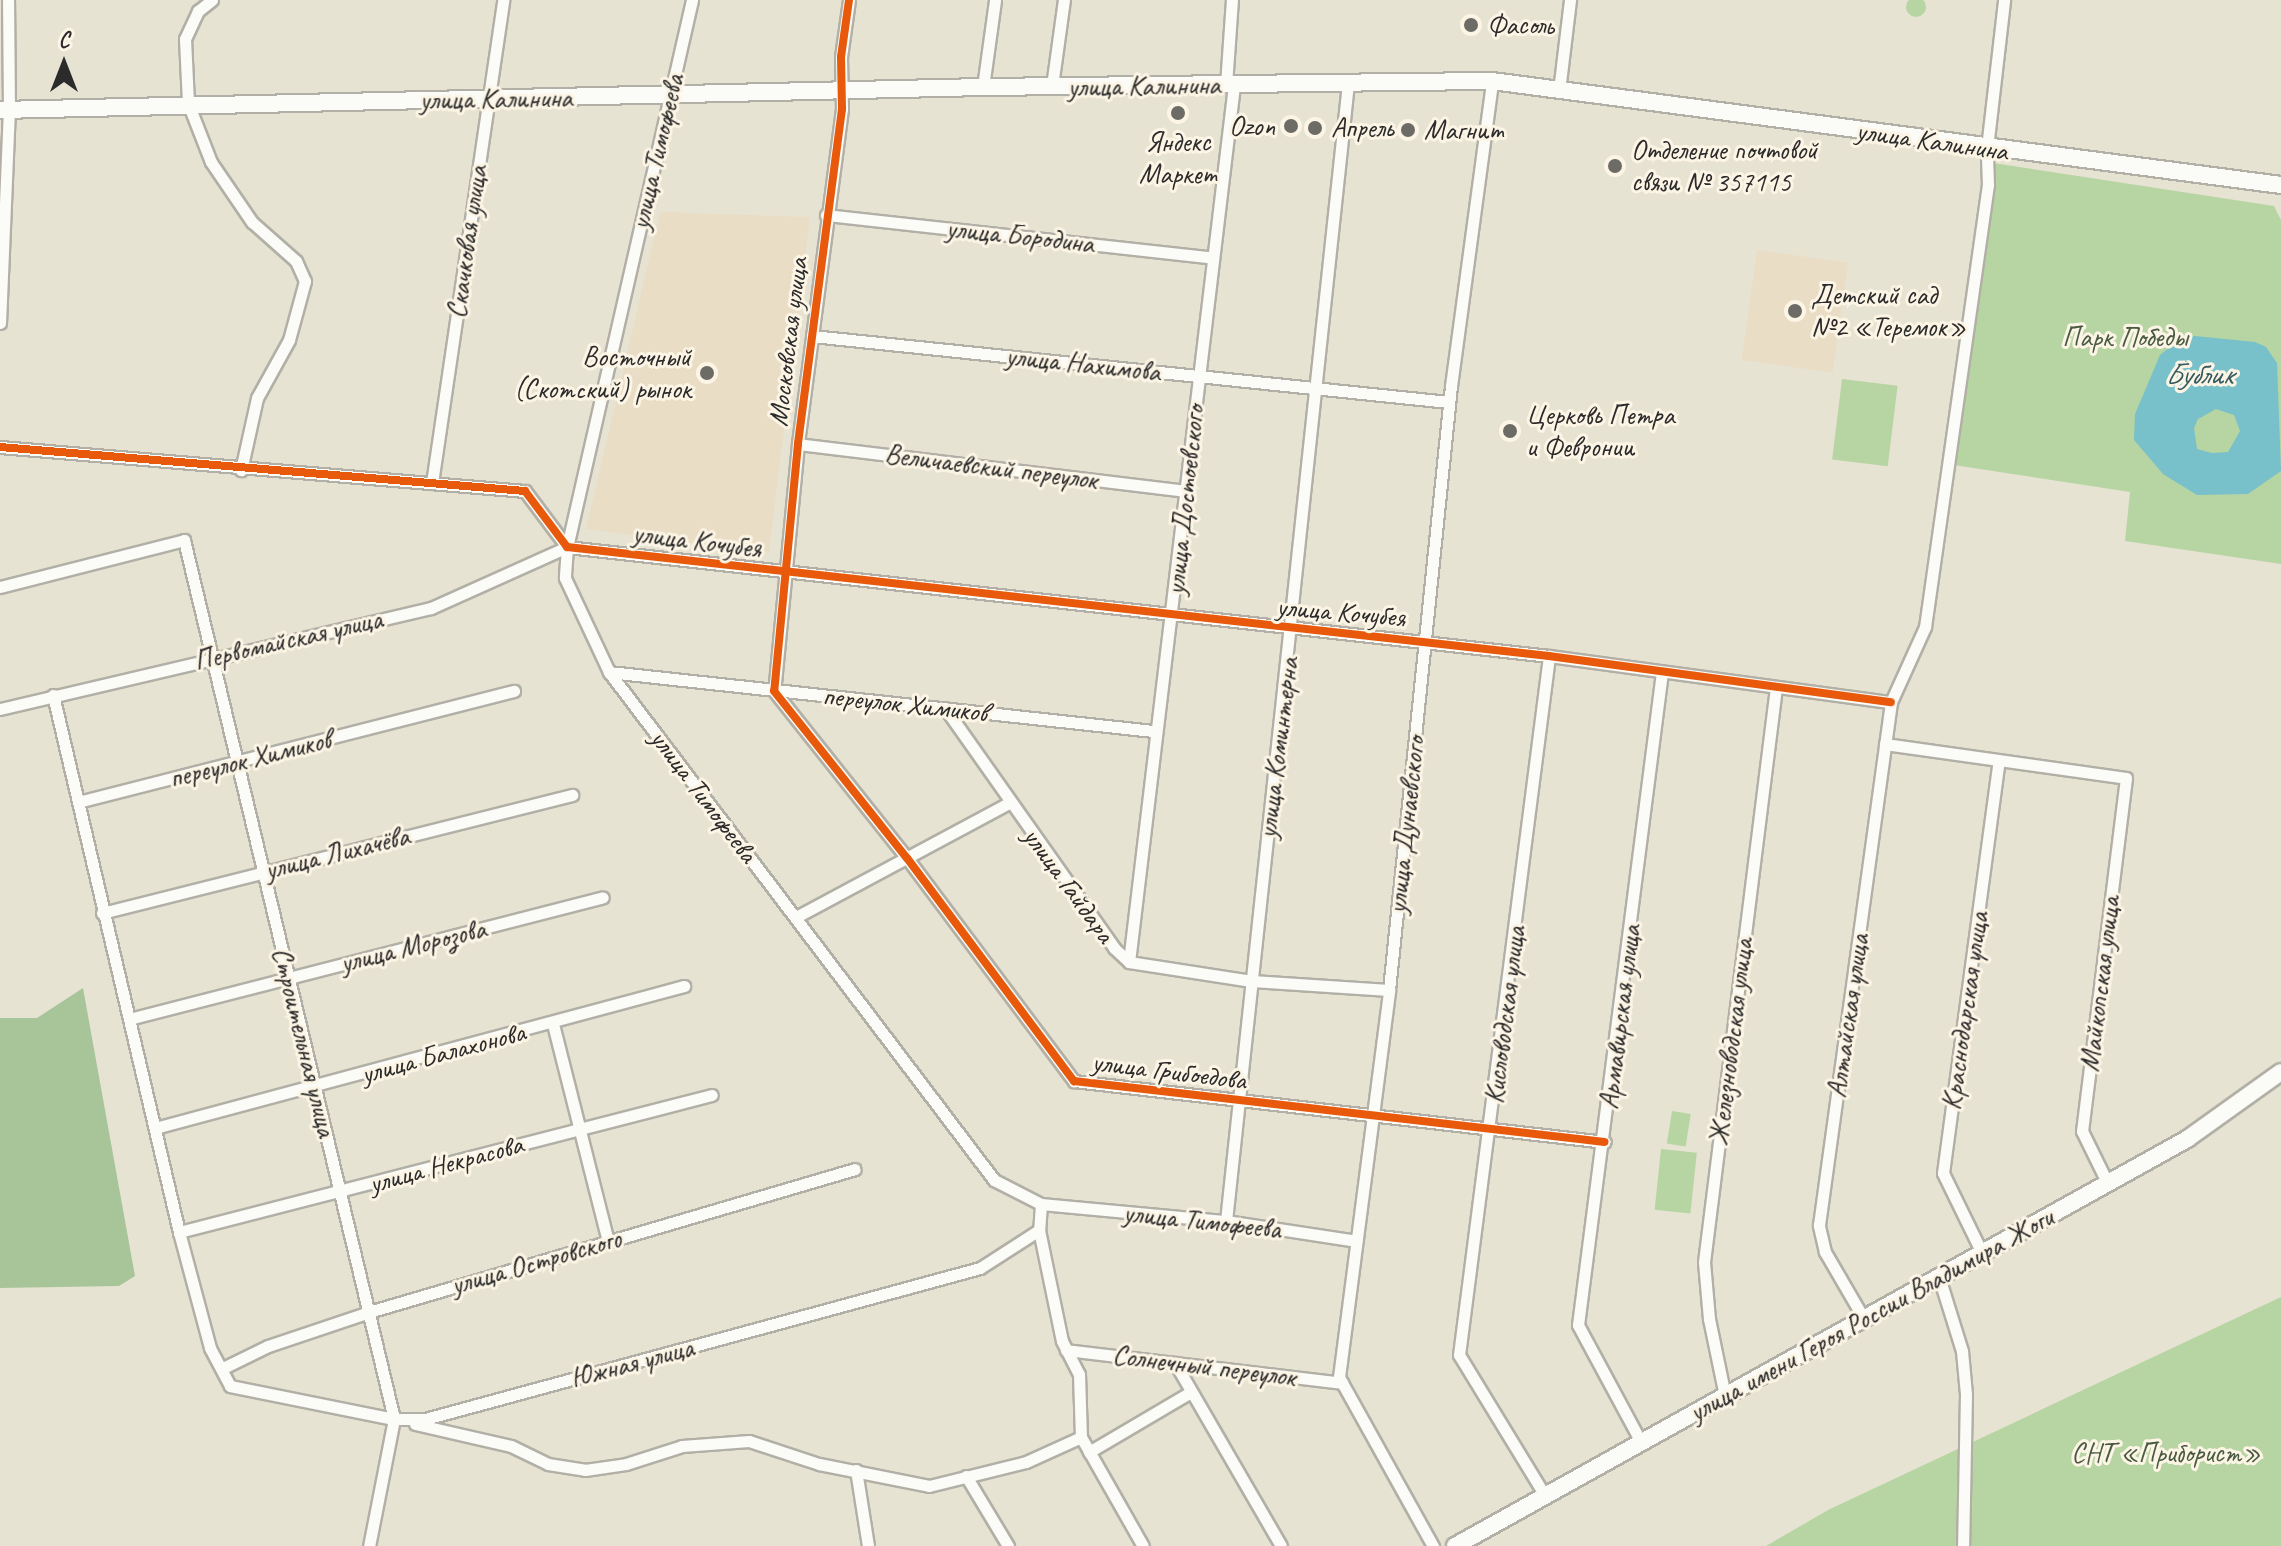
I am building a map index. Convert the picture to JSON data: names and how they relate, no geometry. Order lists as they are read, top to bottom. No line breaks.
{"streets":{"main road":["улица Калинина","улица имени Героя России Владимира Жоги"],"street":["улица Тимофеева","улица Бородина","Скачковая улица","Московская улица","улица Нахимова","Величаевский переулок","улица Достоевского","улица Кочубея","Первомайская улица","переулок Химиков","улица Коминтерна","улица Дунаевского","улица Лихачёва","улица Гайдара","улица Морозова","Майкопская улица","Краснодарская улица","Кисловодская улица","Алтайская улица","Армавирская улица","Строительная улица","Железноводская улица","улица Балахонова","улица Грибоедова","улица Некрасова","улица Островского","Южная улица","Солнечный переулок"]},"crossings":[["улица Калинина","улица Тимофеева"],["улица Калинина","Скачковая улица"],["улица Калинина","Московская улица"],["улица Калинина","улица Достоевского"],["улица Калинина","улица Коминтерна"],["улица Калинина","улица Дунаевского"],["улица Калинина","Алтайская улица"],["улица Тимофеева","улица Кочубея"],["улица Тимофеева","Первомайская улица"],["улица Тимофеева","переулок Химиков"],["улица Тимофеева","улица Коминтерна"],["улица Тимофеева","улица Дунаевского"],["улица Бородина","Московская улица"],["улица Бородина","улица Достоевского"],["Московская улица","улица Нахимова"],["Московская улица","Величаевский переулок"],["Московская улица","улица Кочубея"],["Московская улица","переулок Химиков"],["Московская улица","улица Грибоедова"],["улица Нахимова","улица Достоевского"],["улица Нахимова","улица Коминтерна"],["улица Нахимова","улица Дунаевского"],["Величаевский переулок","улица Достоевского"],["улица Достоевского","улица Кочубея"],["улица Достоевского","переулок Химиков"],["улица Достоевского","улица Гайдара"],["улица Кочубея","Первомайская улица"],["улица Кочубея","улица Коминтерна"],["улица Кочубея","улица Дунаевского"],["улица Кочубея","Кисловодская улица"],["улица Кочубея","Алтайская улица"],["улица Кочубея","Армавирская улица"],["улица Кочубея","Железноводская улица"],["Первомайская улица","Строительная улица"],["переулок Химиков","улица Гайдара"],["переулок Химиков","Строительная улица"],["переулок Химиков","улица Грибоедова"],["улица Коминтерна","улица Гайдара"],["улица Коминтерна","улица Грибоедова"],["улица Дунаевского","улица Гайдара"],["улица Дунаевского","улица Грибоедова"],["улица Дунаевского","Солнечный переулок"],["улица Лихачёва","Строительная улица"],["улица Морозова","Строительная улица"],["Майкопская улица","Краснодарская улица"],["Майкопская улица","улица имени Героя России Владимира Жоги"],["Краснодарская улица","улица имени Героя России Владимира Жоги"],["Кисловодская улица","улица Грибоедова"],["Кисловодская улица","улица имени Героя России Владимира Жоги"],["Алтайская улица","улица имени Героя России Владимира Жоги"],["Армавирская улица","улица Грибоедова"],["Армавирская улица","улица имени Героя России Владимира Жоги"],["Строительная улица","улица Балахонова"],["Строительная улица","улица Некрасова"],["Строительная улица","улица Островского"],["Строительная улица","Южная улица"],["Железноводская улица","улица имени Героя России Владимира Жоги"],["улица Островского","Южная улица"]],"water":["Бублик"],"parks":["Парк Победы","СНТ «Приборист»"],"places":["Фасоль","Яндекс Маркет","Ozon","Апрель","Магнит","Отделение почтовой связи № 357115","Детский сад №2 «Теремок»","Восточный (Скотский) рынок","Церковь Петра и Февронии"],"north":"top"}
